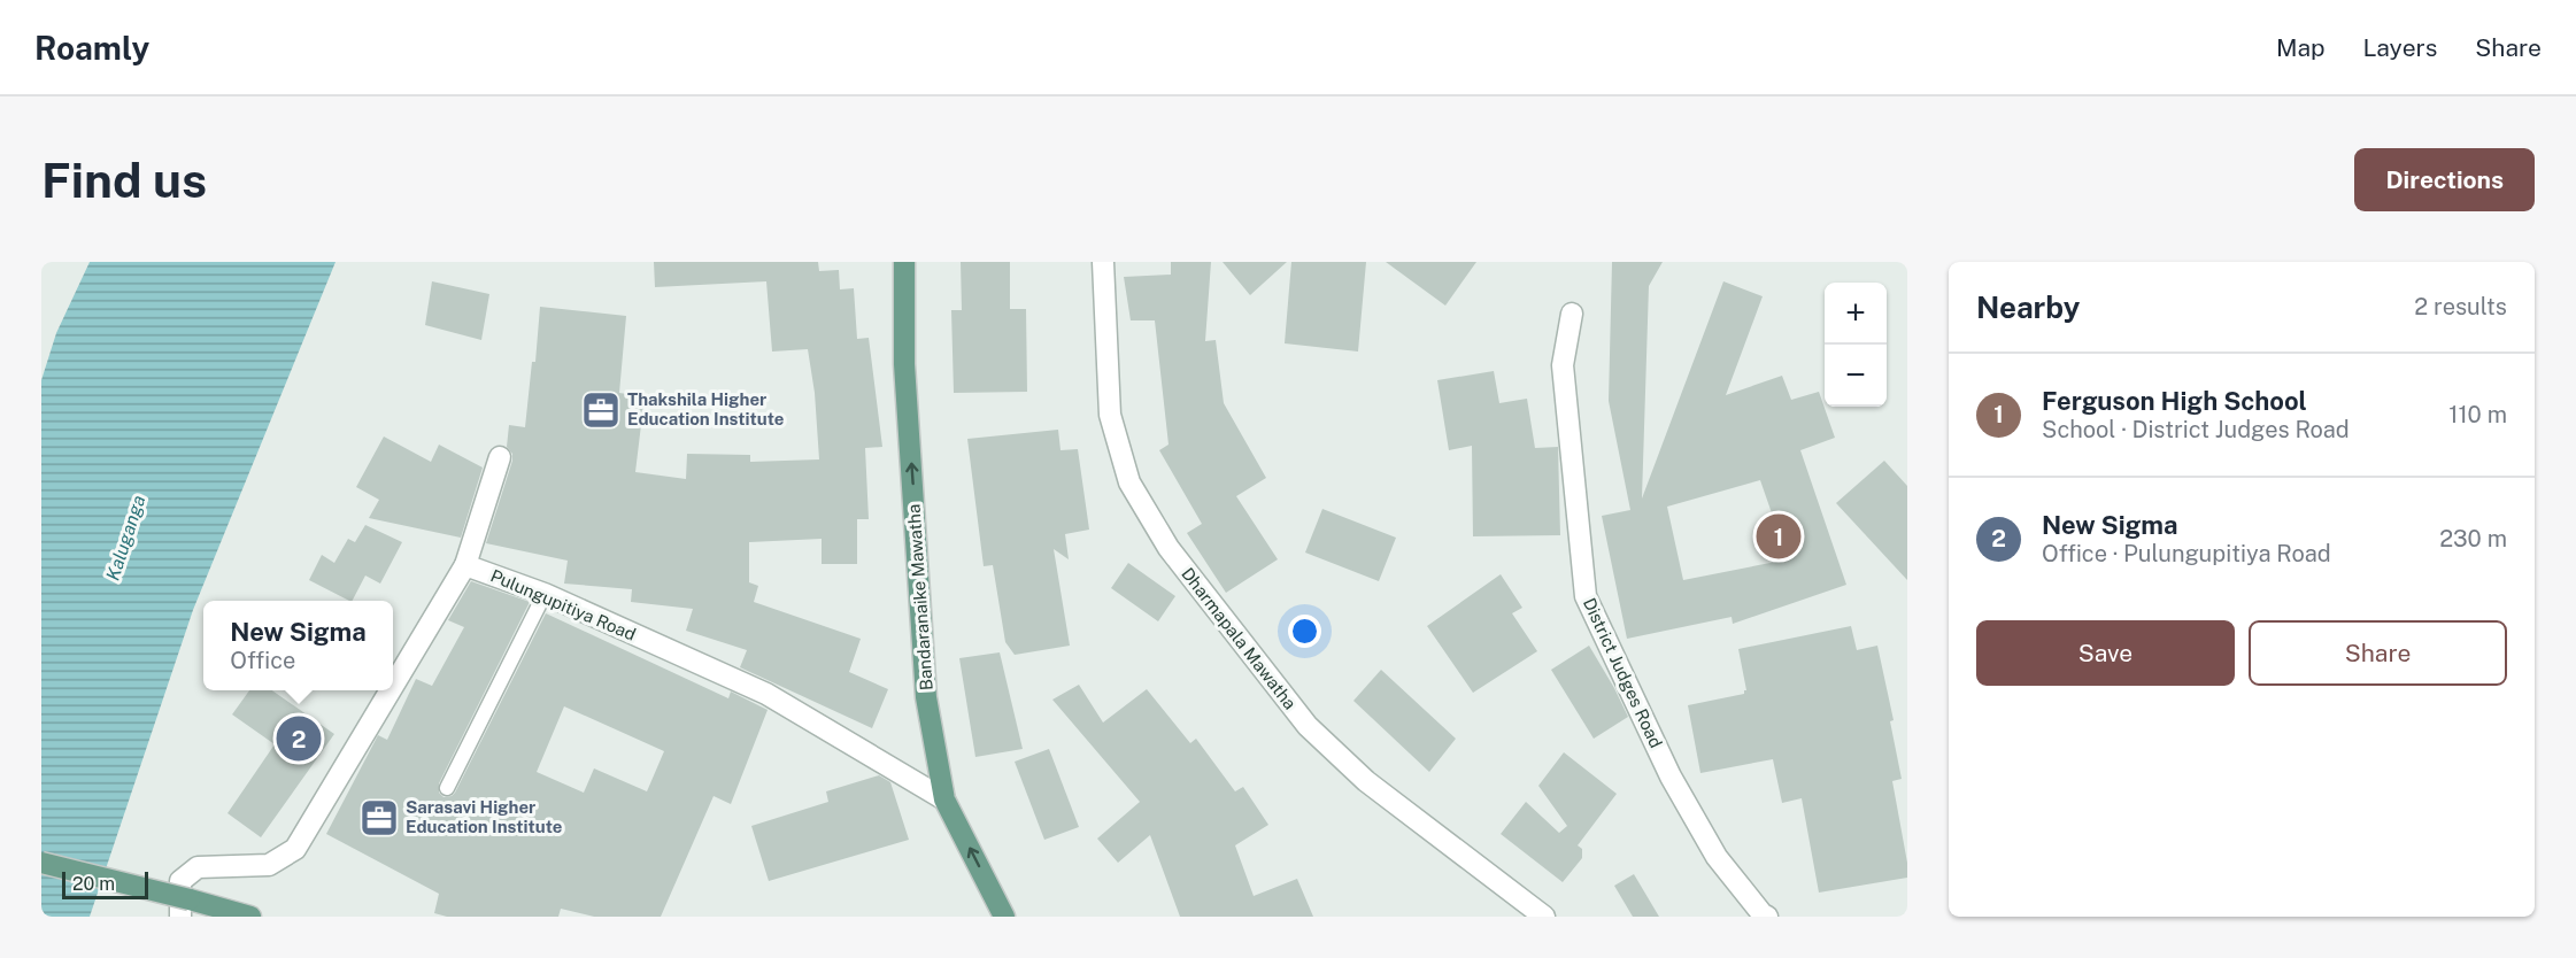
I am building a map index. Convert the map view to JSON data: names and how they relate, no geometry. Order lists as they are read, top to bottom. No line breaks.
{"streets":{"main road":["Bandaranaike Mawatha"],"street":["Pulungupitiya Road","Dharmapala Mawatha","District Judges Road"]},"crossings":[["Bandaranaike Mawatha","Pulungupitiya Road"]],"one_way":["Bandaranaike Mawatha"],"water":["Kaluganga"],"places":{"office":["Thakshila Higher Education Institute","Sarasavi Higher Education Institute"]},"scale_bar":"20 m","page":{"header":"Roamly","nav":["Map","Layers","Share"],"buttons":["Directions",["Save","Share"]],"title":"Find us","heading":["Nearby","2 results"],"map_buttons":["+","−"],"list":[{"mark":"1","name":"Ferguson High School","note":"School · District Judges Road","value":"110 m"},{"mark":"2","name":"New Sigma","note":"Office · Pulungupitiya Road","value":"230 m"}],"pins":["1","2"],"popup":["New Sigma","Office"],"scale":"20 m"}}
